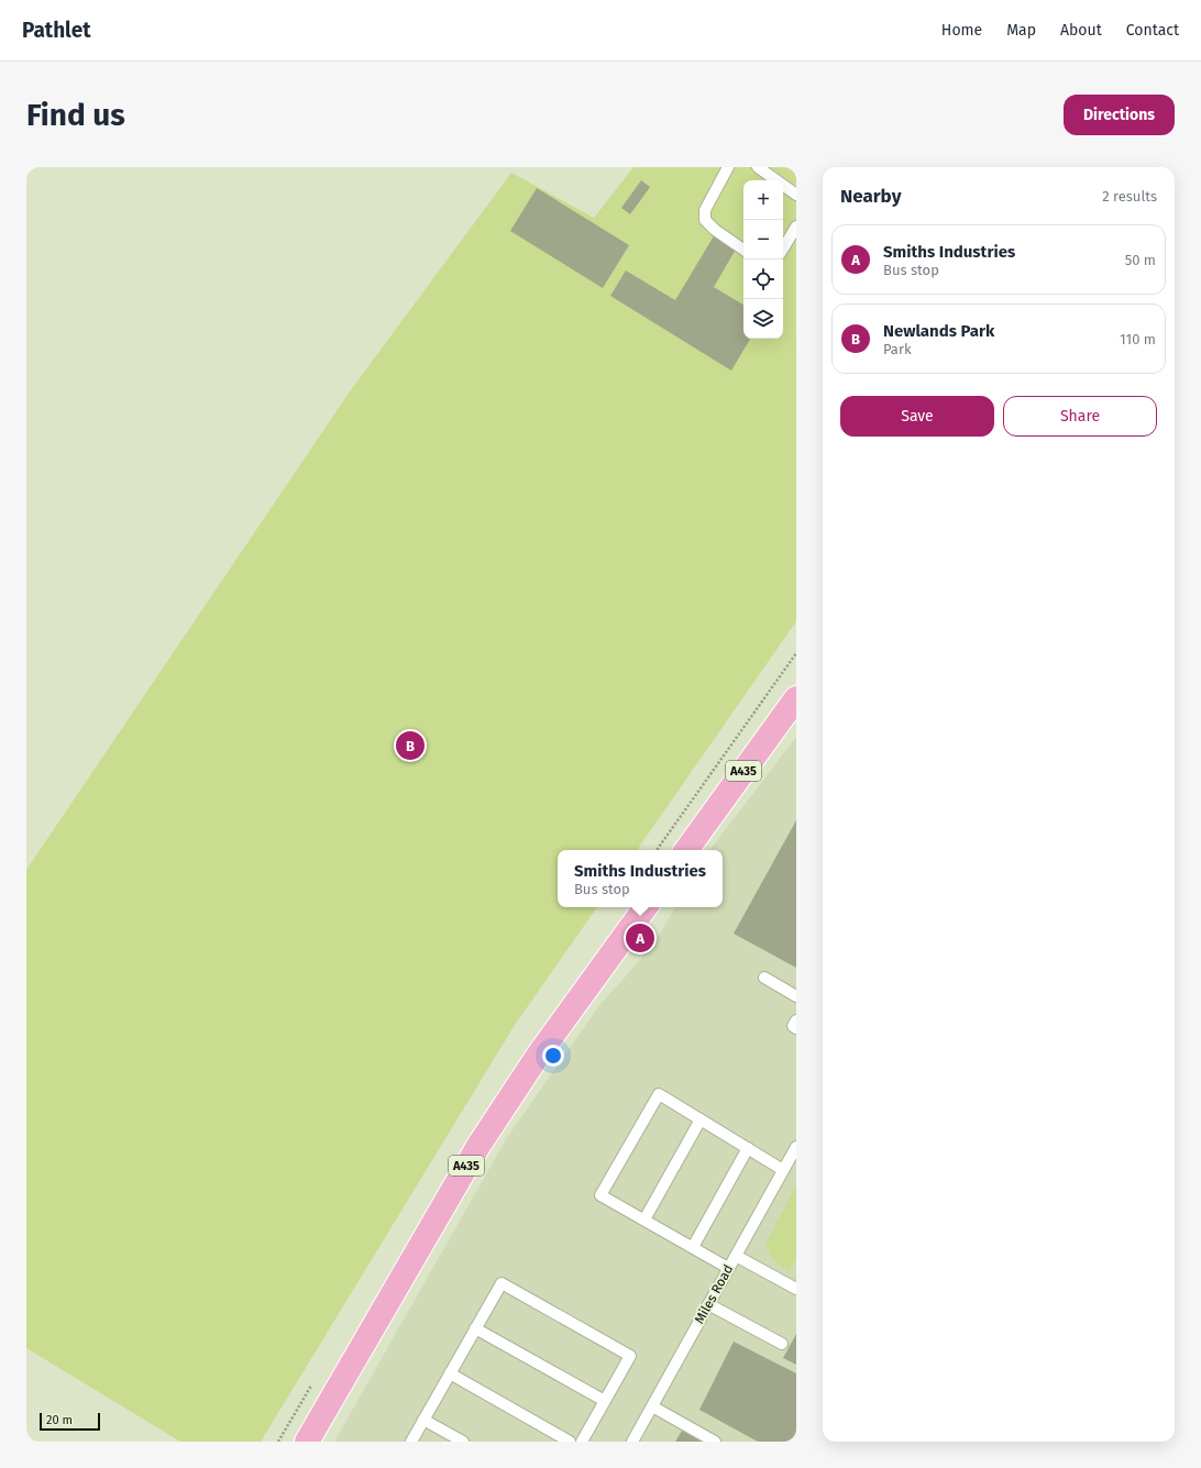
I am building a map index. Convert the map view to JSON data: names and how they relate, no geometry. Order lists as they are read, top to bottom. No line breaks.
{"streets":{"main road":["A435"],"lane":["Miles Road"]},"scale_bar":"20 m","page":{"header":"Pathlet","nav":["Home","Map","About","Contact"],"buttons":["Directions",["Save","Share"]],"title":"Find us","heading":["Nearby","2 results"],"map_buttons":["+","−"],"list":[{"mark":"A","name":"Smiths Industries","note":"Bus stop","value":"50 m"},{"mark":"B","name":"Newlands Park","note":"Park","value":"110 m"}],"pins":["B","A"],"popup":["Smiths Industries","Bus stop"],"scale":"20 m"}}
